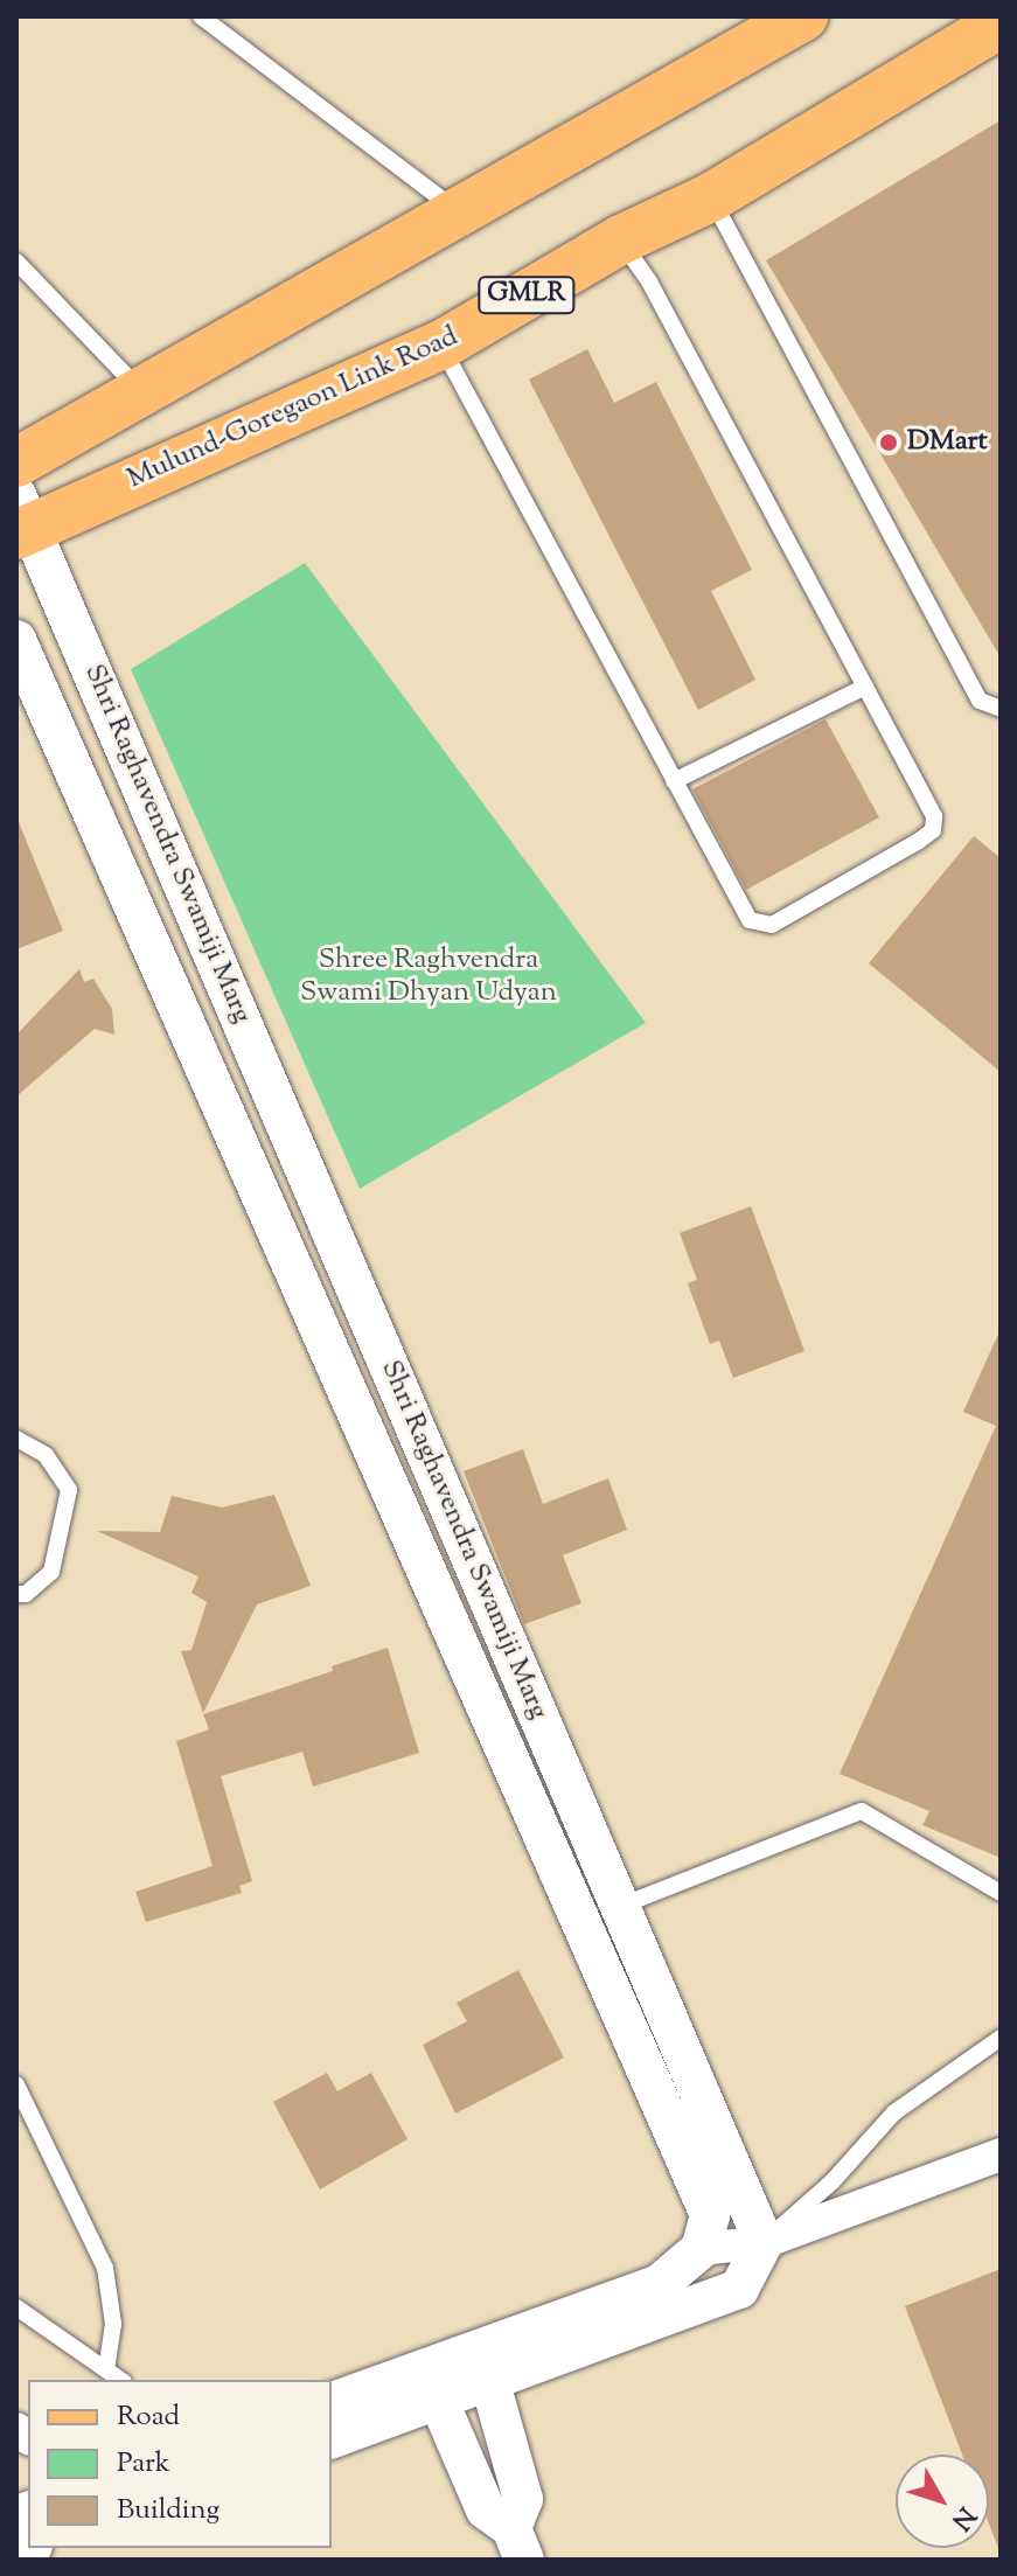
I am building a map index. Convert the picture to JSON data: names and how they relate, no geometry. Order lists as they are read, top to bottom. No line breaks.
{"streets":{"main road":["GMLR","Mulund-Goregaon Link Road"],"street":["Shri Raghavendra Swamiji Marg"]},"crossings":[["Mulund-Goregaon Link Road","Shri Raghavendra Swamiji Marg"]],"parks":["Shree Raghvendra Swami Dhyan Udyan"],"places":["DMart"],"legend":["Road","Park","Building"],"north":"bottom right"}
